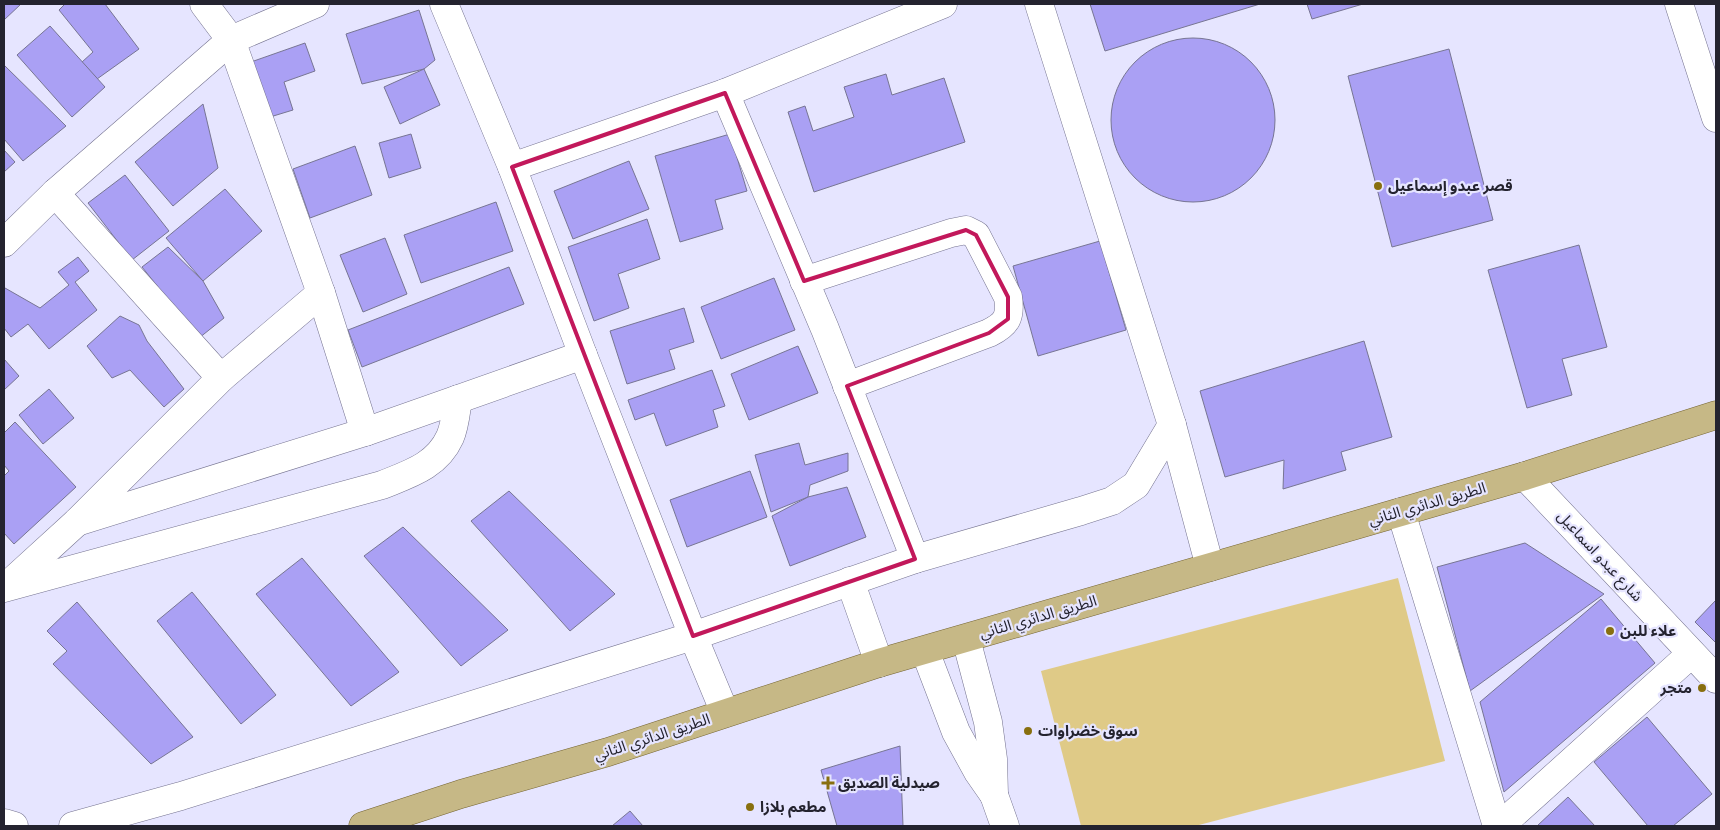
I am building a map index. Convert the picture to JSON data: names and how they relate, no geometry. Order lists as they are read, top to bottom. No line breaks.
{"streets":{"main road":["الطريق الدائري الثاني"],"street":["شارع عبدو اسماعيل"]},"crossings":[["الطريق الدائري الثاني","شارع عبدو اسماعيل"]],"places":{"other":["قصر عبدو إسماعيل","علاء للبن","متجر","سوق خضراوات","مطعم بلازا"],"health":["صيدلية الصديق"]}}
